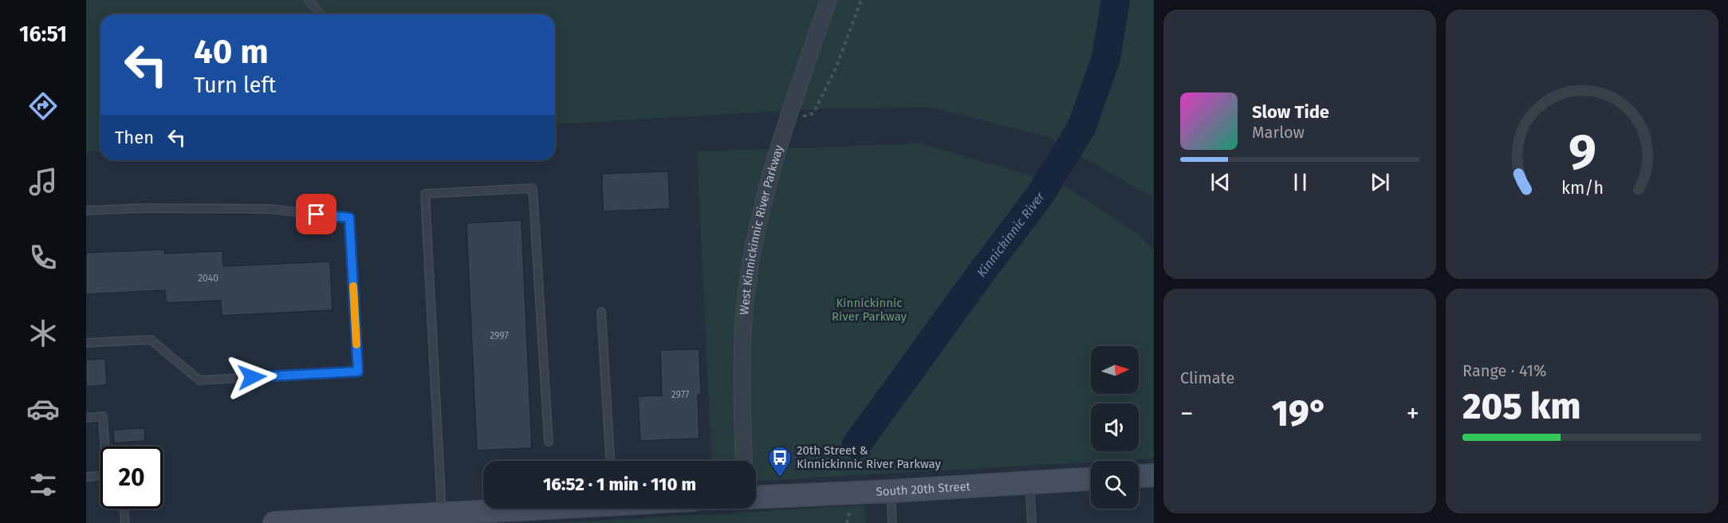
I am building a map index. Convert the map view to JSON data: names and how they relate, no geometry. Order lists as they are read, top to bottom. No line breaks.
{"streets":{"street":["West Kinnickinnic River Parkway","South 20th Street"]},"water":["Kinnickinnic River"],"parks":["Kinnickinnic River Parkway"],"places":{"bus stop":["20th Street & Kinnickinnic River Parkway"]},"house_numbers":["2040","2997","2977"],"north":"right","page":{"tabs":"16:51","turn":["40 m","Turn left"],"song":["Slow Tide","Marlow"],"then":"Then","tile":["Climate",["Range · 41%","205 km"]],"heat":["−","19°","+"],"limit":"20","trip":"16:52 · 1 min · 110 m","gauge":["9","km/h"]}}
